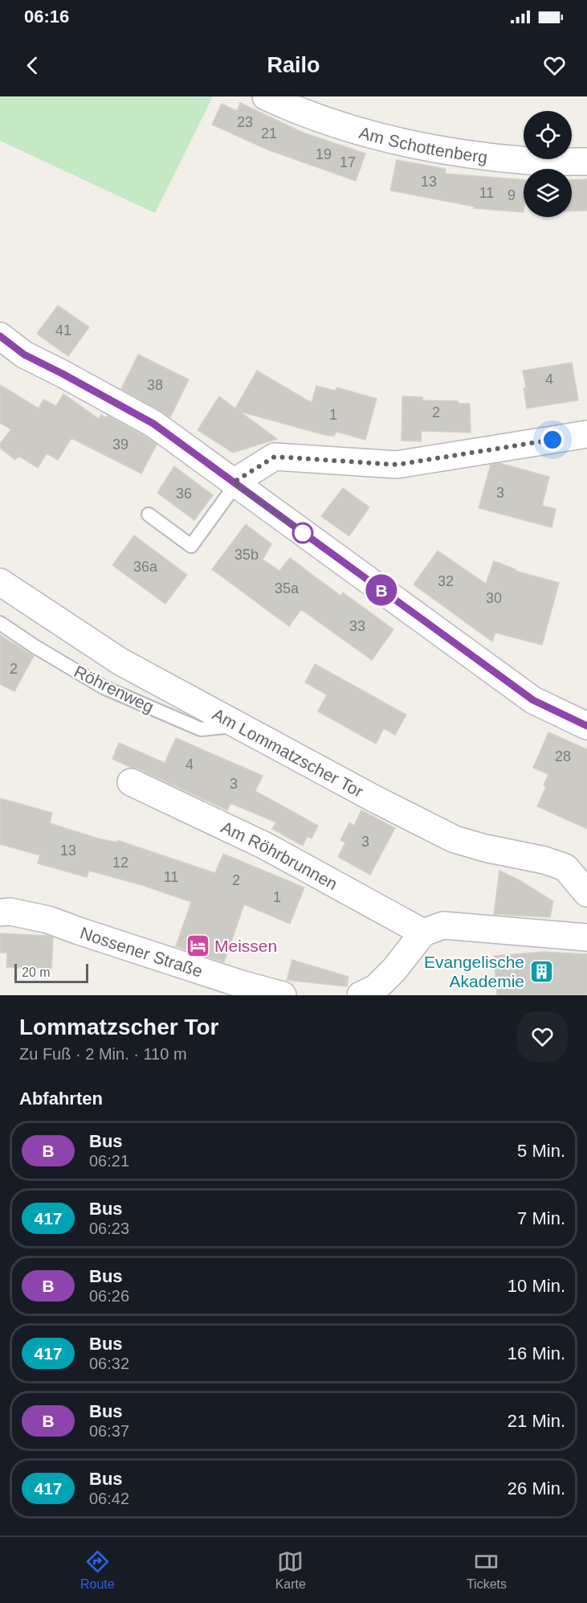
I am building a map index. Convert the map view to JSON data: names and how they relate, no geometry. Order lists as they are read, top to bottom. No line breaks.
{"streets":{"street":["Am Schottenberg","Am Lommatzscher Tor","Am Röhrbrunnen","Nossener Straße"],"lane":["Röhrenweg"]},"crossings":[["Röhrenweg","Am Lommatzscher Tor"]],"places":{"hotel":["Meissen"],"building":["Evangelische Akademie"]},"lines":["bus line B"],"house_numbers":["23","21","19","17","13","11","9","41","4","38","2","1","39","3","36","35b","36a","32","35a","30","33","2","28","4","3","3","13","12","11","2","1"],"scale_bar":"20 m","page":{"status":"06:16","header":"Railo","on_map":"B","scale":"20 m","heading":[["Lommatzscher Tor","Zu Fuß · 2 Min. · 110 m"],"Abfahrten"],"list":[{"mark":"B","name":"Bus","note":"06:21","value":"5 Min."},{"mark":"417","name":"Bus","note":"06:23","value":"7 Min."},{"mark":"B","name":"Bus","note":"06:26","value":"10 Min."},{"mark":"417","name":"Bus","note":"06:32","value":"16 Min."},{"mark":"B","name":"Bus","note":"06:37","value":"21 Min."},{"mark":"417","name":"Bus","note":"06:42","value":"26 Min."}],"tabs":["Route","Karte","Tickets"]}}
